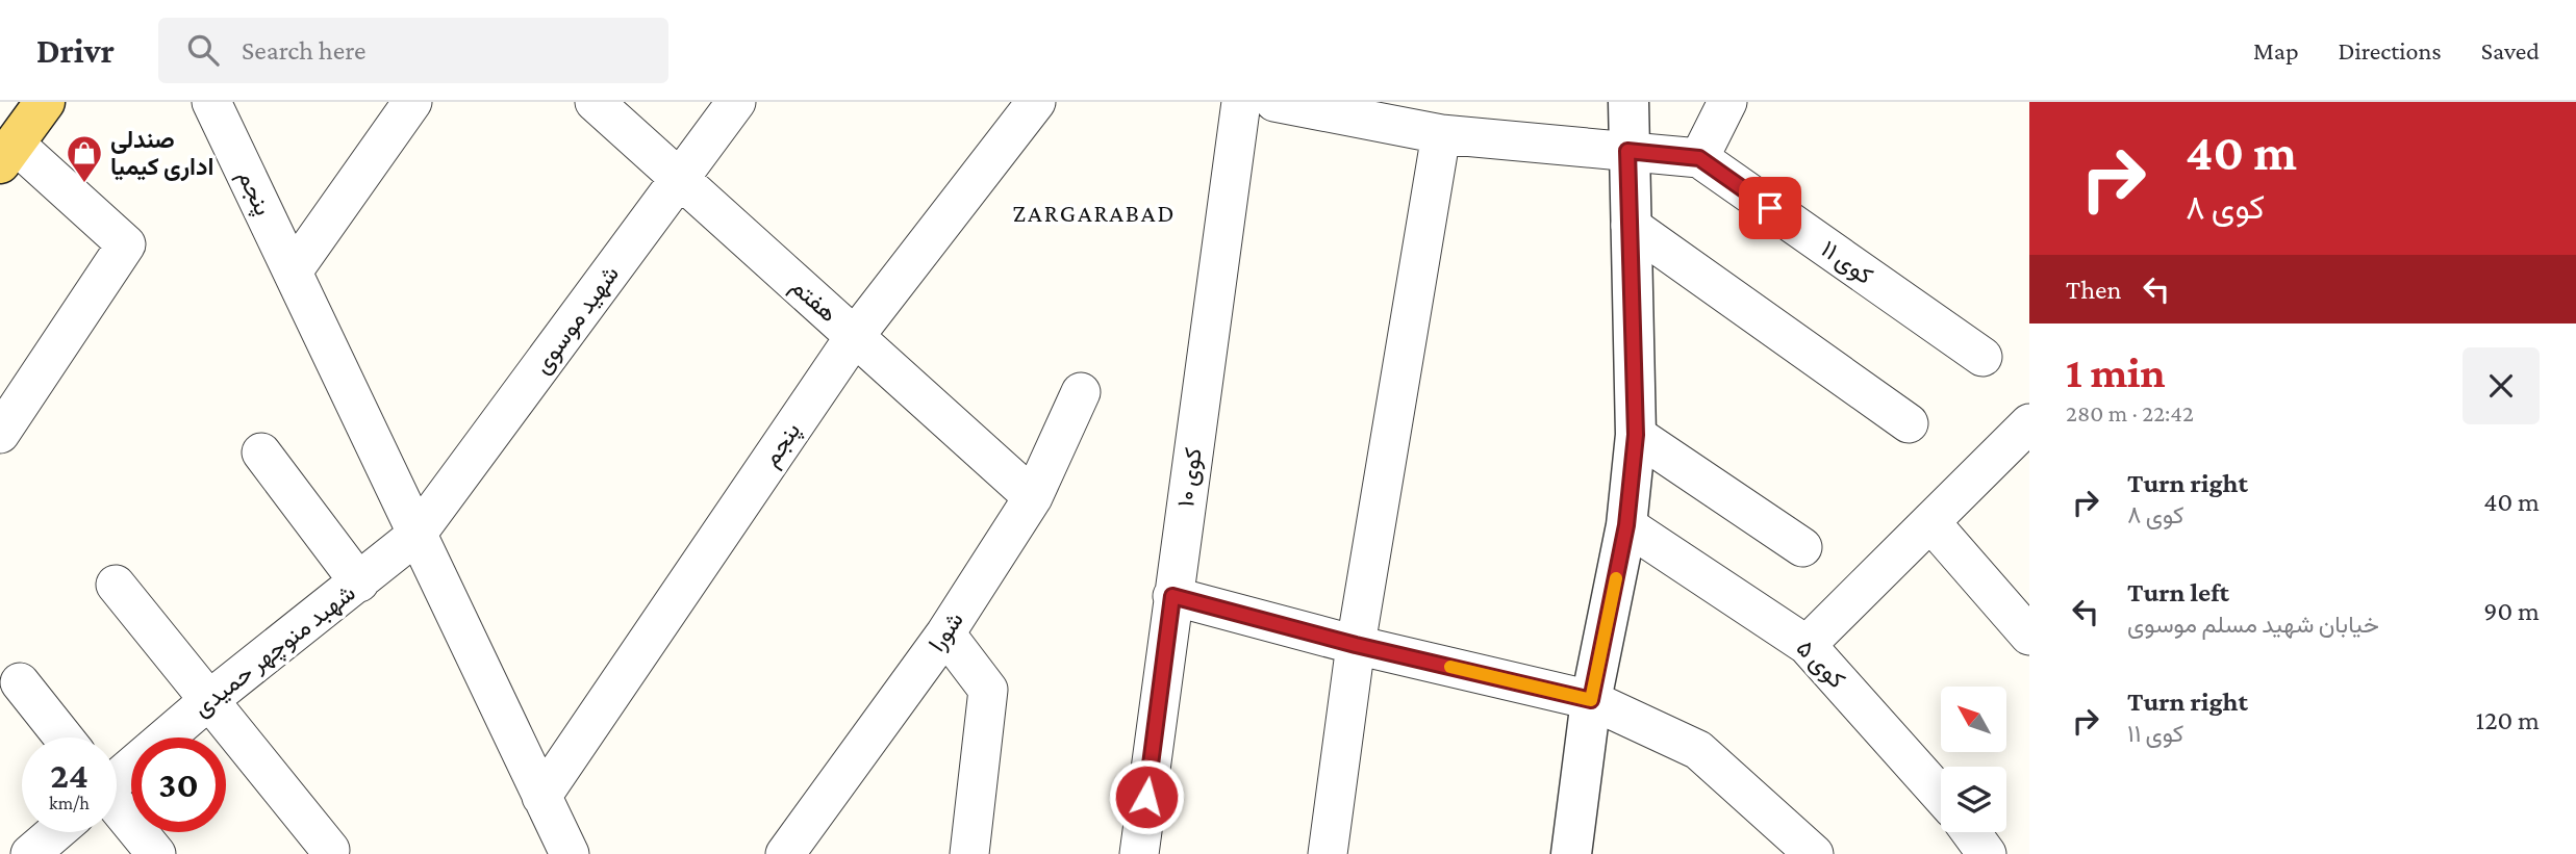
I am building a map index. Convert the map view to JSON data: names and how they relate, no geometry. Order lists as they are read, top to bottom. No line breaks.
{"streets":{"street":["پنجم","کوی ۱۱","هفتم","شهید موسوی","کوی ۱۰","شورا","شهبد منوچهر حمیدی","کوی ۵"]},"crossings":[["پنجم","هفتم"],["پنجم","شهید موسوی"],["پنجم","شهبد منوچهر حمیدی"],["هفتم","شهید موسوی"],["هفتم","شورا"],["شهید موسوی","شهبد منوچهر حمیدی"]],"districts":["ZARGARABAD"],"places":{"shop":["صندلی اداری کیمیا"]},"north":"top left","page":{"header":"Drivr","search":"Search here","nav":["Map","Directions","Saved"],"turn":["40 m","کوی ۸"],"then":"Then","heading":["1 min","280 m · 22:42"],"list":[{"name":"Turn right","note":"کوی ۸","value":"40 m"},{"name":"Turn left","note":"خیابان شهید مسلم موسوی","value":"90 m"},{"name":"Turn right","note":"کوی ۱۱","value":"120 m"}],"speed":"24 km/h","limit":"30"}}
